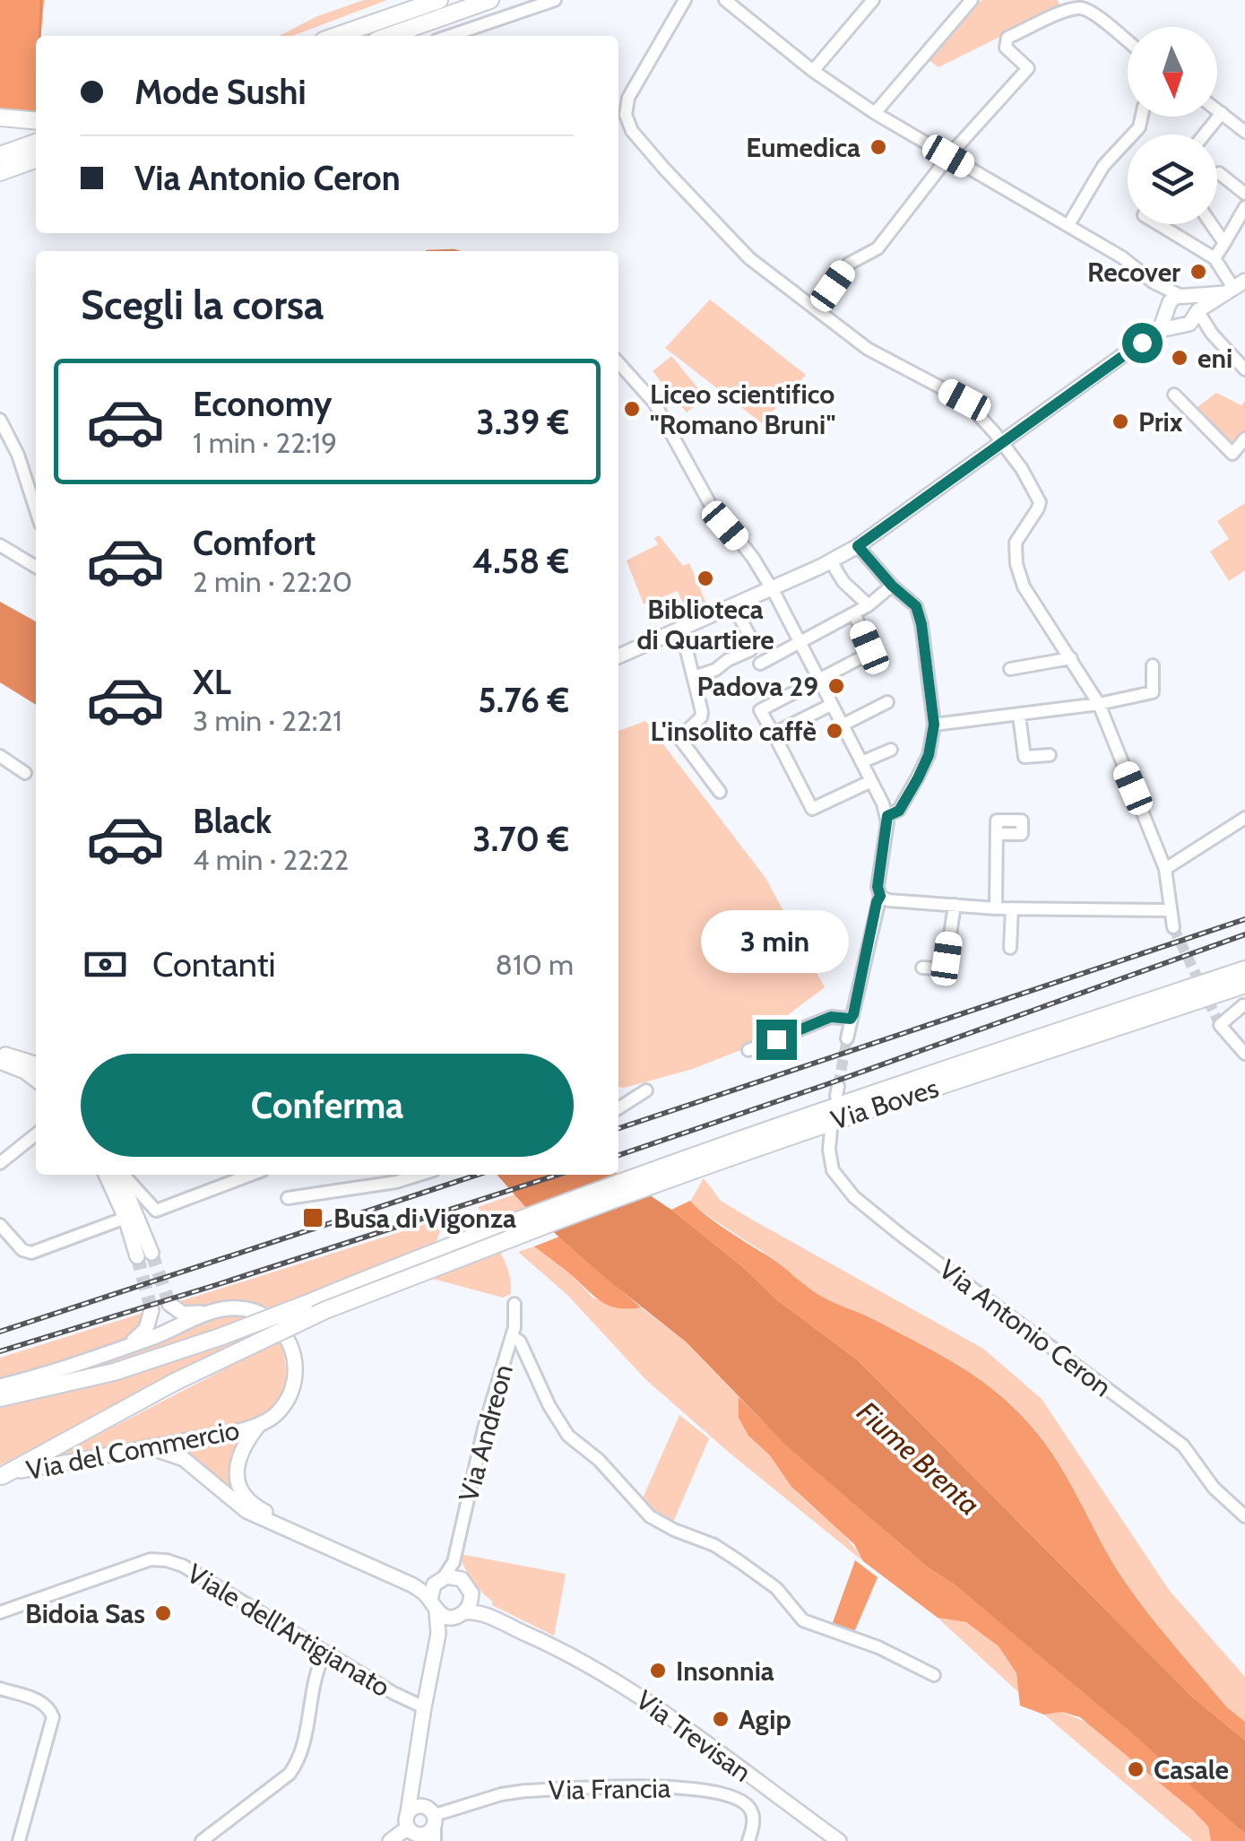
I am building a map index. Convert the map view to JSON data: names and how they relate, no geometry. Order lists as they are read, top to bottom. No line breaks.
{"streets":{"highway":["Via Boves","Via del Commercio"],"main road":["Via Trevisan"],"street":["Via Antonio Ceron","Via Andreon","Viale dell'Artigianato","Via Francia"]},"crossings":[["Via Boves","Via del Commercio"],["Via Andreon","Via Trevisan"]],"water":["Fiume Brenta"],"places":{"other":["Eumedica","Recover","eni","Liceo scientifico \"Romano Bruni\"","Prix","Biblioteca di Quartiere","Padova 29","L'insolito caffè","Bidoia Sas","Insonnia","Agip","Casale"],"transit":["Busa di Vigonza"]},"north":"bottom","page":{"banner":["Mode Sushi","Via Antonio Ceron"],"heading":"Scegli la corsa","list":[{"name":"Economy","note":"1 min · 22:19","value":"3.39 €"},{"name":"Comfort","note":"2 min · 22:20","value":"4.58 €"},{"name":"XL","note":"3 min · 22:21","value":"5.76 €"},{"name":"Black","note":"4 min · 22:22","value":"3.70 €"}],"bubble":"3 min","pay":["Contanti","810 m"],"buttons":"Conferma"}}
